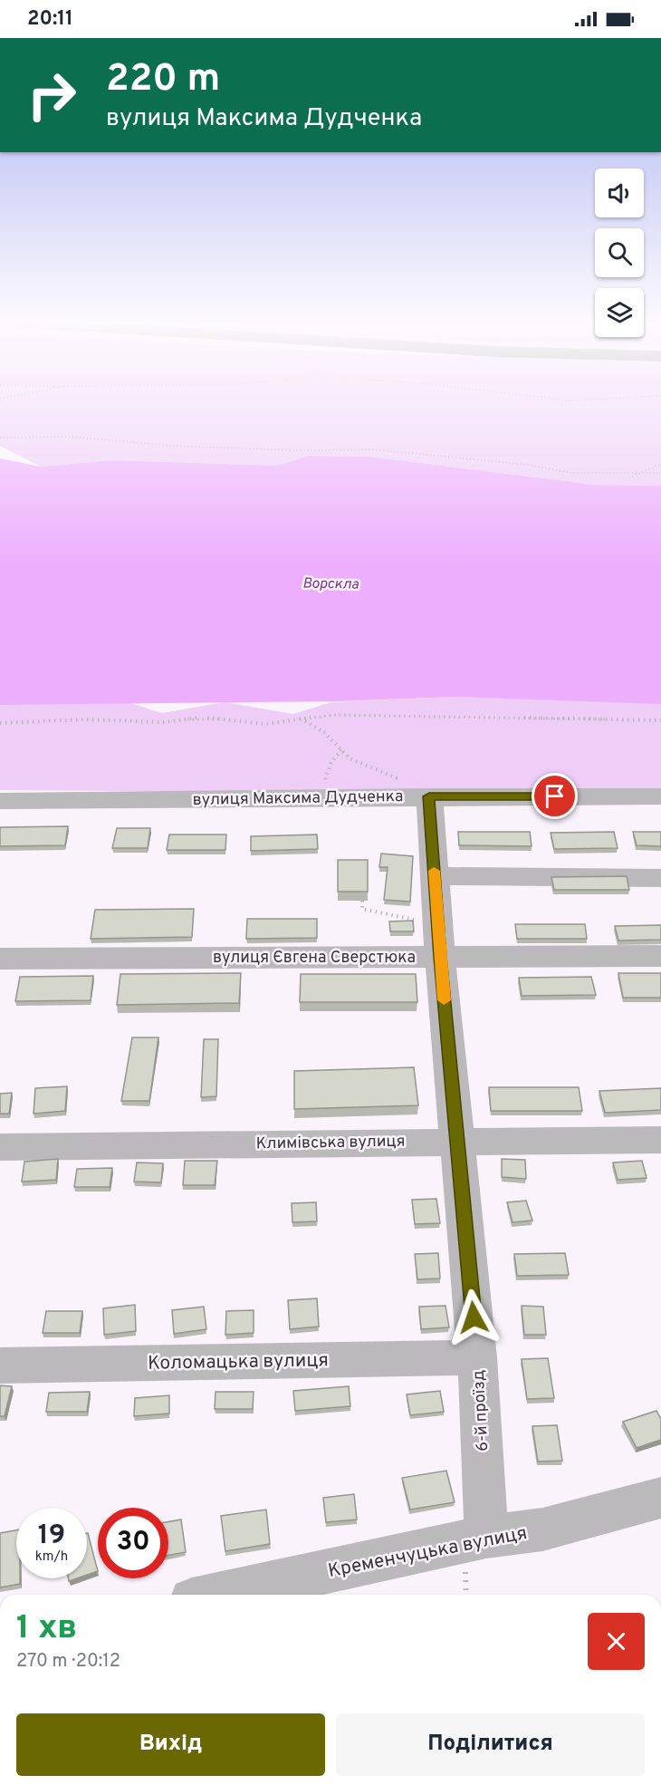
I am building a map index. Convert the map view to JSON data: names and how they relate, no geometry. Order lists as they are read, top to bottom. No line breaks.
{"streets":{"street":["вулиця Максима Дудченка","вулиця Євгена Сверстюка","Климівська вулиця","Коломацька вулиця","6-й проїзд","Кременчуцька вулиця"]},"crossings":[["вулиця Максима Дудченка","6-й проїзд"],["вулиця Євгена Сверстюка","6-й проїзд"],["Климівська вулиця","6-й проїзд"],["Коломацька вулиця","6-й проїзд"],["6-й проїзд","Кременчуцька вулиця"]],"water":["Ворскла"],"page":{"status":"20:11","turn":["220 m","вулиця Максима Дудченка"],"speed":"19 km/h","limit":"30","heading":["1 хв","270 m · 20:12"],"buttons":["Вихід","Поділитися"]}}
